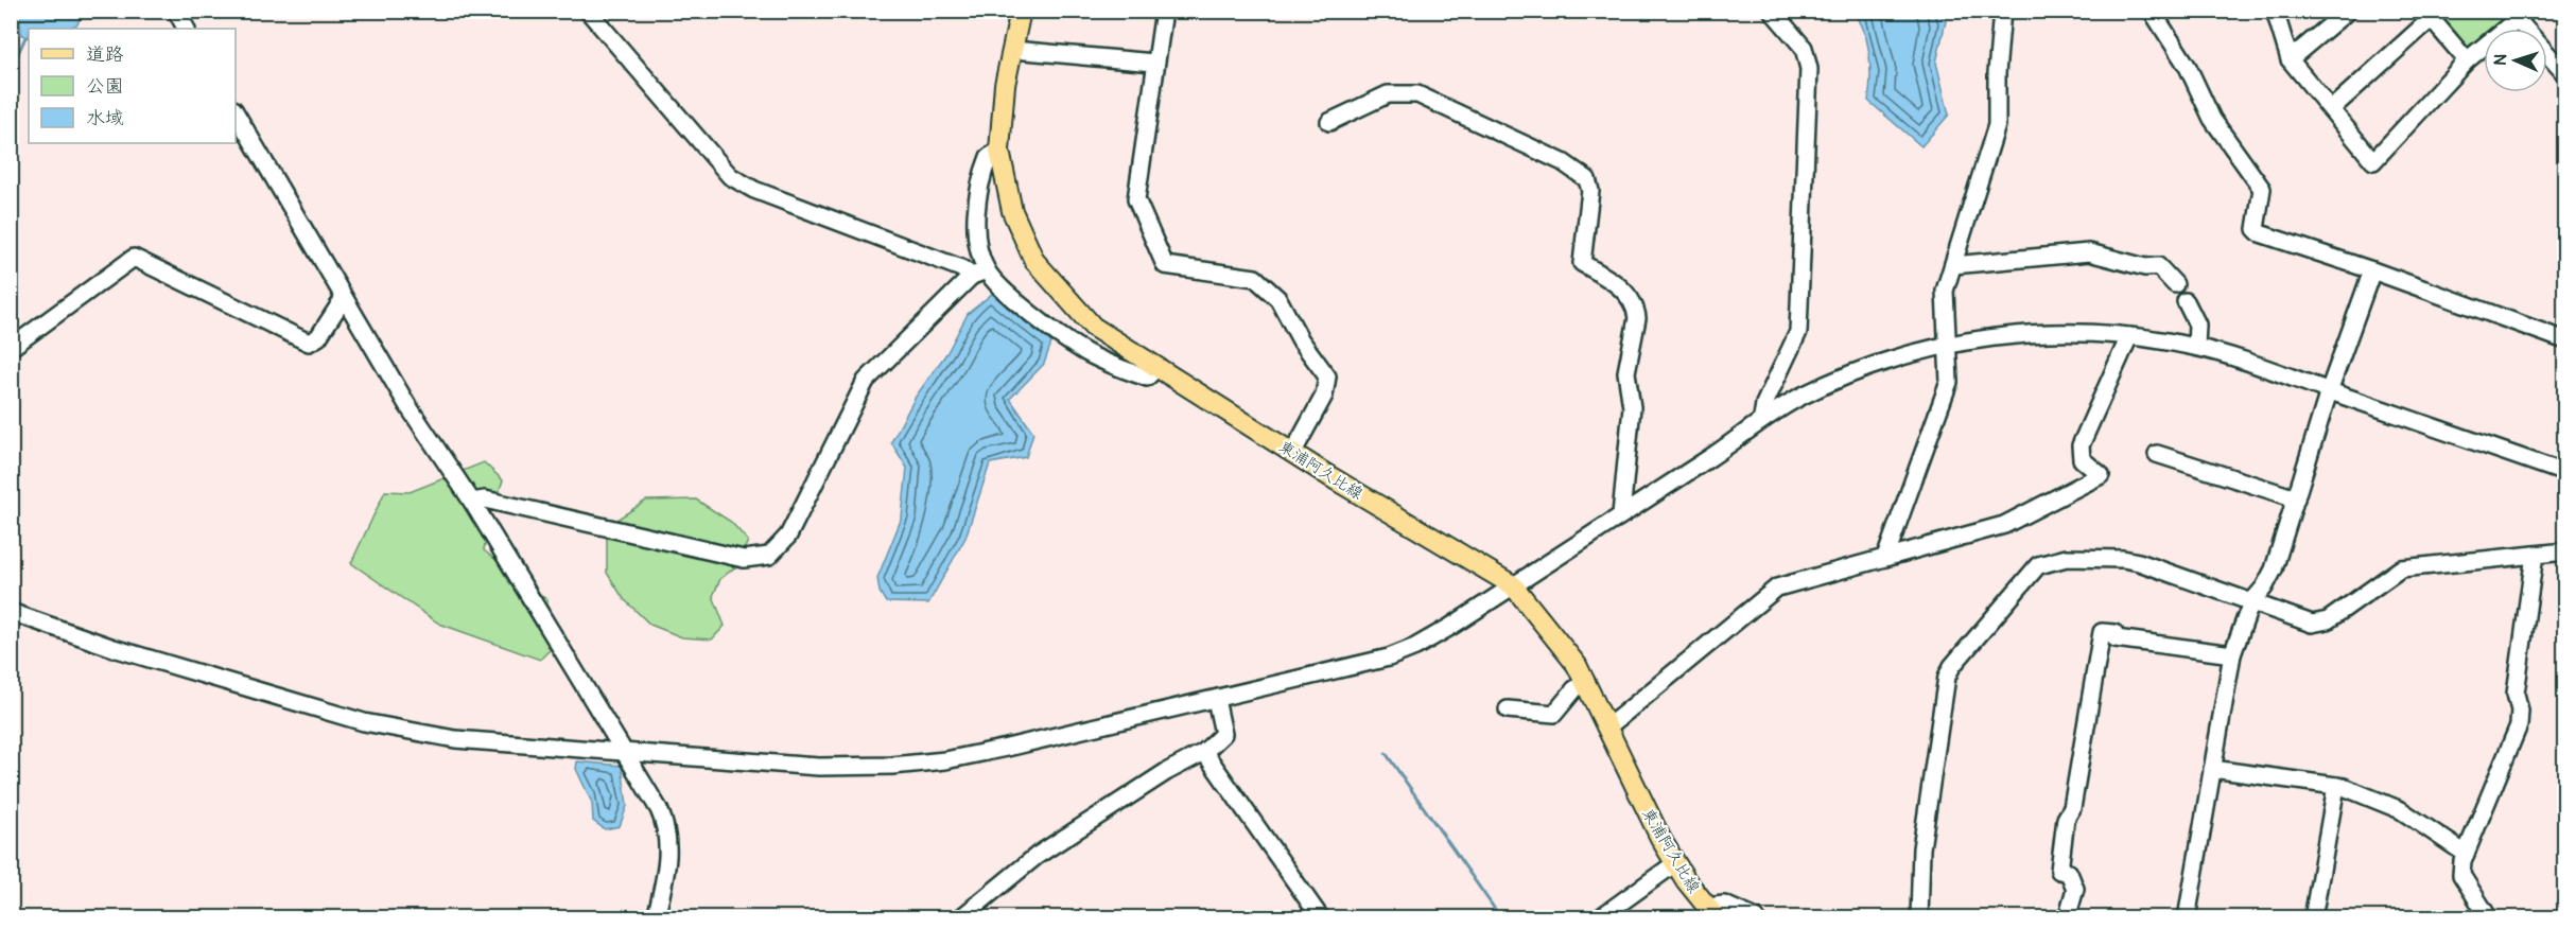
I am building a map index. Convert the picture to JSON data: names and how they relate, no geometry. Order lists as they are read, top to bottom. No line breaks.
{"streets":{"main road":["東浦阿久比線"]},"legend":["道路","公園","水域"],"north":"left"}
